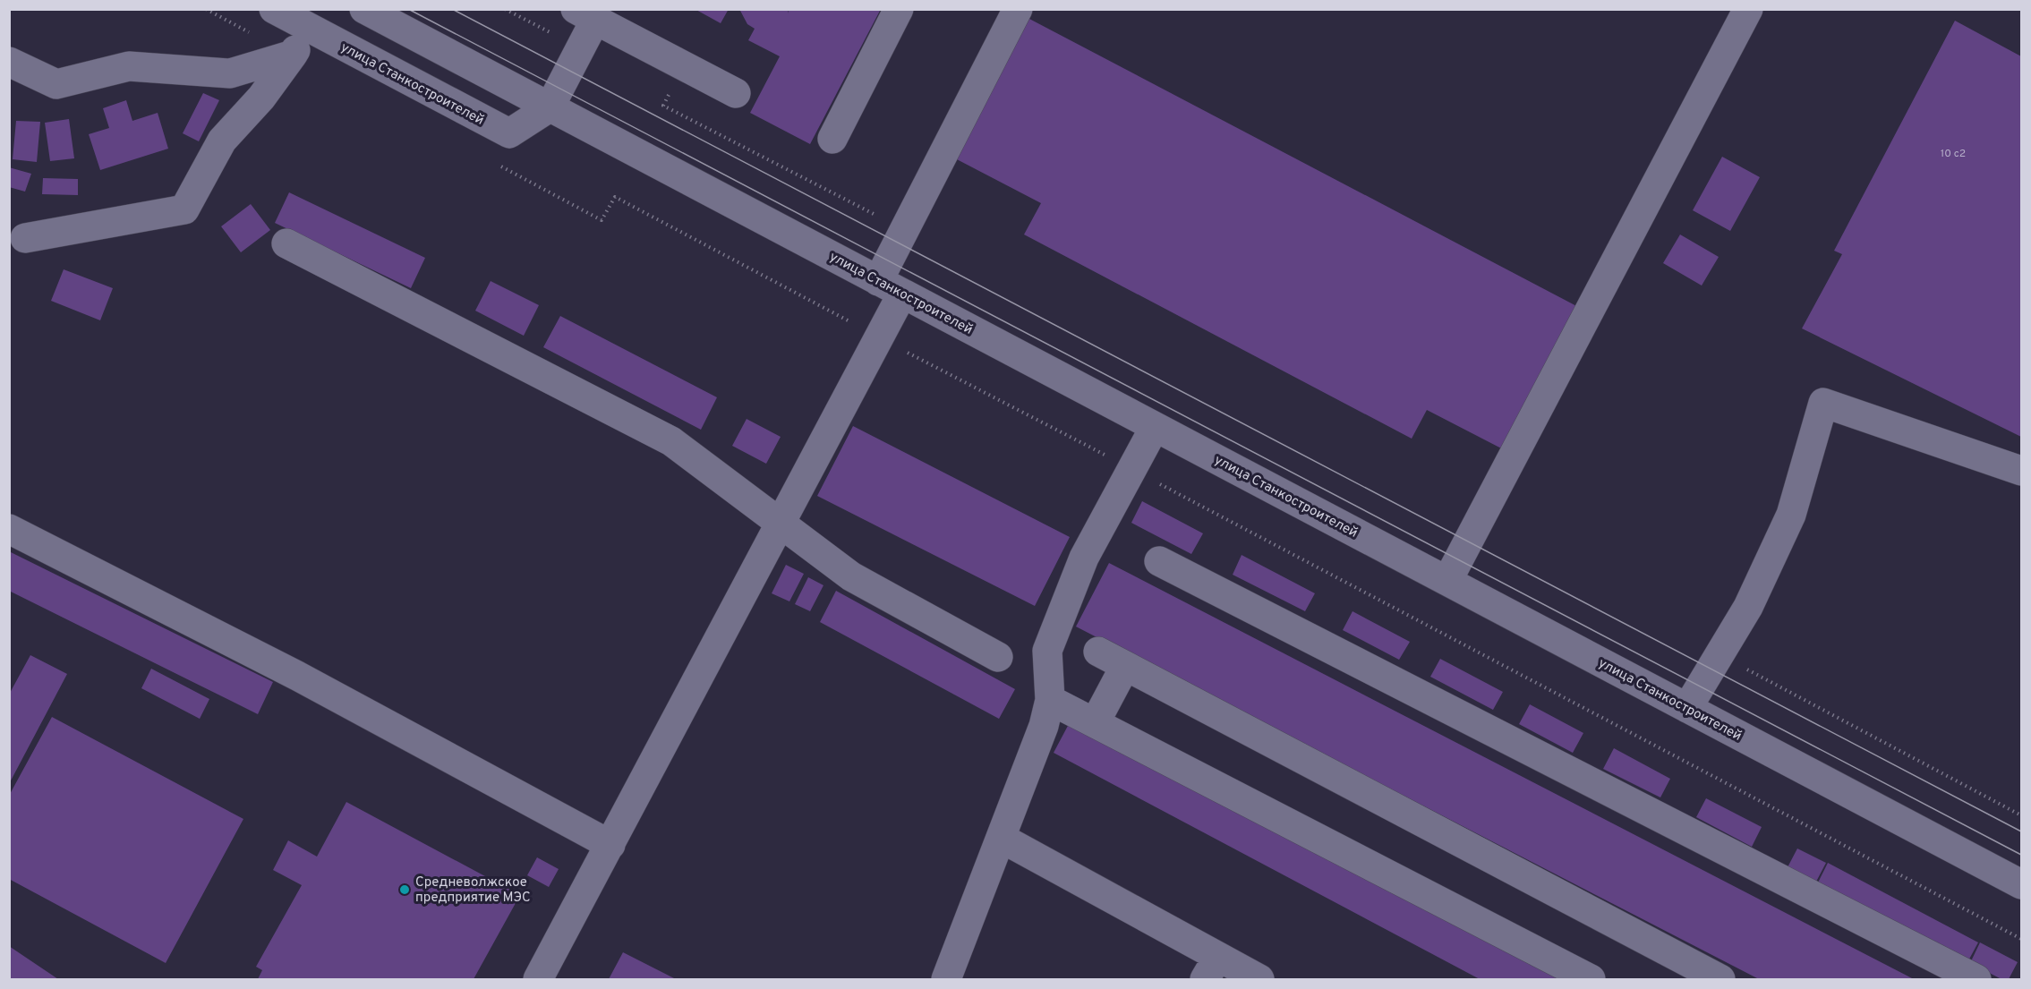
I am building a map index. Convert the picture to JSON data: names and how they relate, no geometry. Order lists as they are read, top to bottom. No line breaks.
{"streets":{"street":["улица Станкостроителей"]},"places":["Средневолжское предприятие МЭС"],"house_numbers":["10 с2"]}
